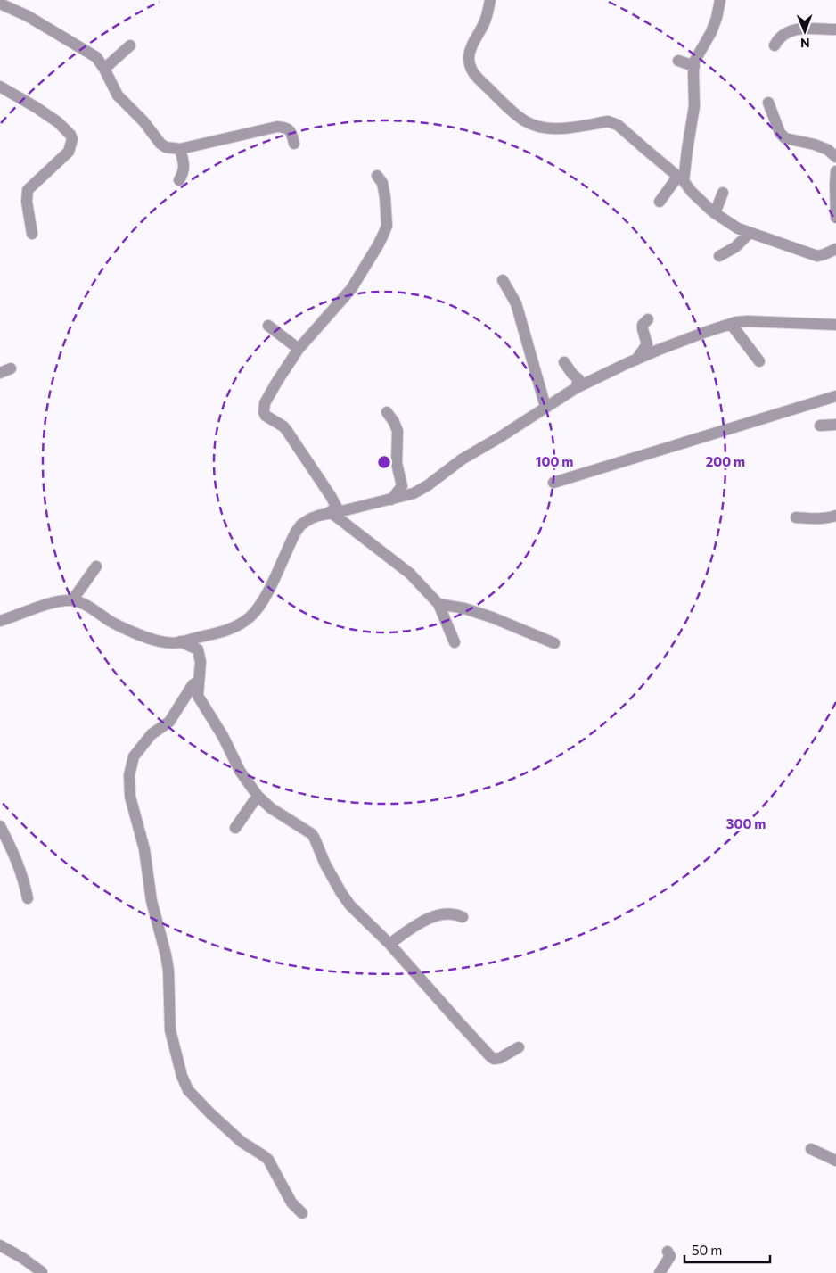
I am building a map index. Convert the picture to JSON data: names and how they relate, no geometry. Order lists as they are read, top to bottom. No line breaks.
{"scale_bar":"50 m","north":"bottom","rings":["100 m","200 m","300 m"]}
